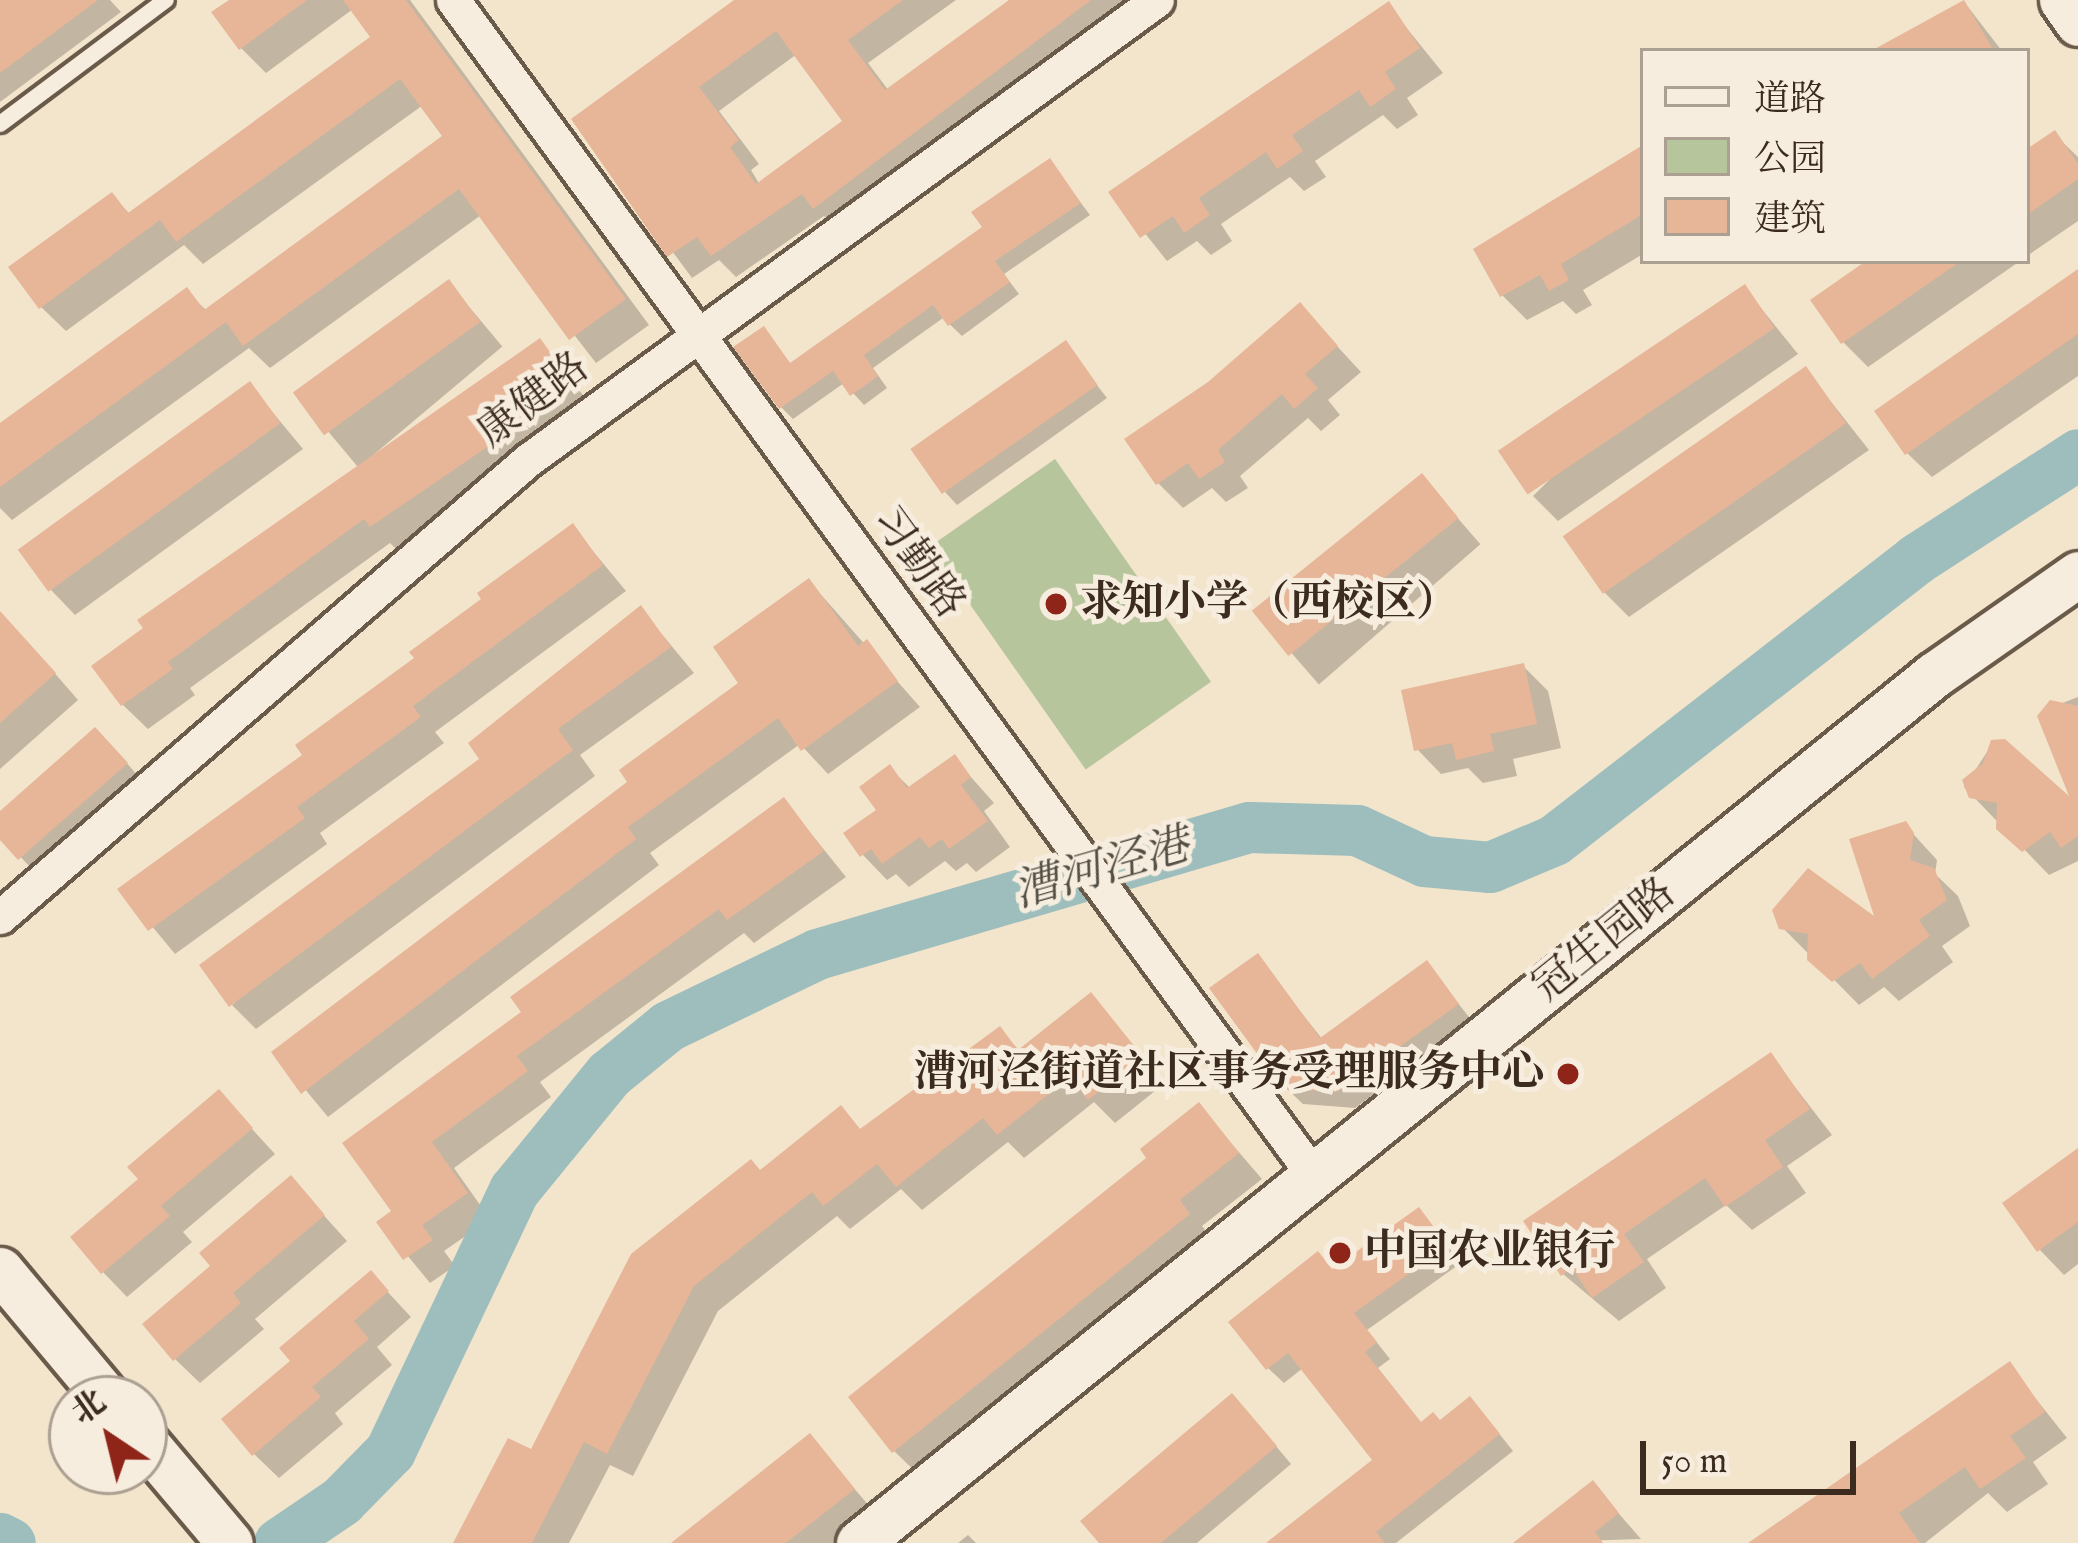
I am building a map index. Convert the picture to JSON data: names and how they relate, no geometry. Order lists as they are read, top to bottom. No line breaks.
{"streets":{"street":["康健路","习勤路","冠生园路"]},"crossings":[["康健路","习勤路"],["习勤路","冠生园路"]],"water":["漕河泾港"],"places":["求知小学（西校区）","漕河泾街道社区事务受理服务中心","中国农业银行"],"legend":["道路","公园","建筑"],"scale_bar":"50 m","north":"top left"}
